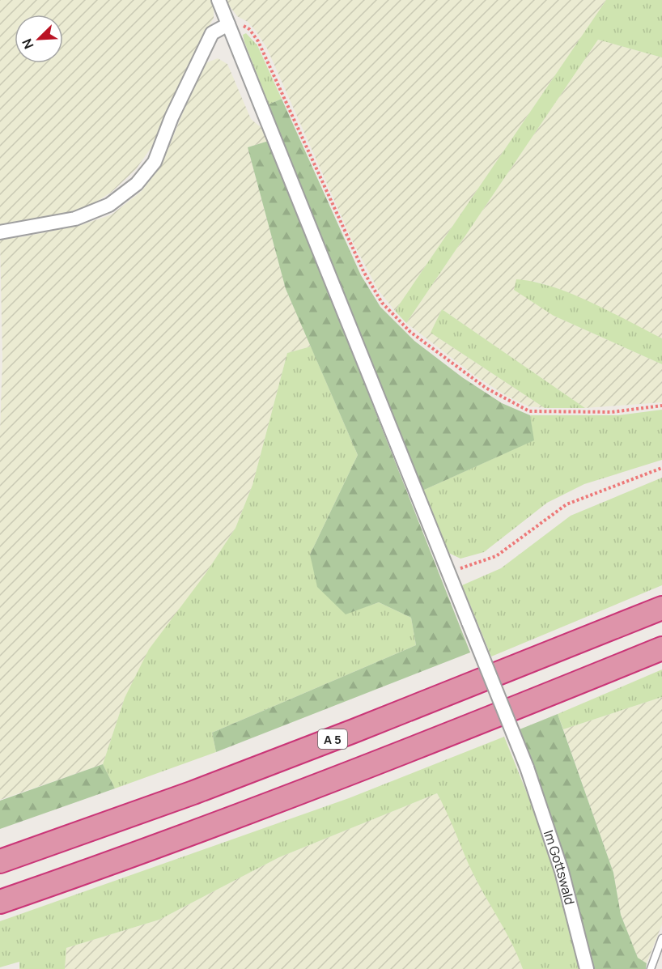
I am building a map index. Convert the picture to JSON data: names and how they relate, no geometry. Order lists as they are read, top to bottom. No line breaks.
{"streets":{"highway":["A 5"],"street":["Im Gottswald"]},"north":"bottom left"}
